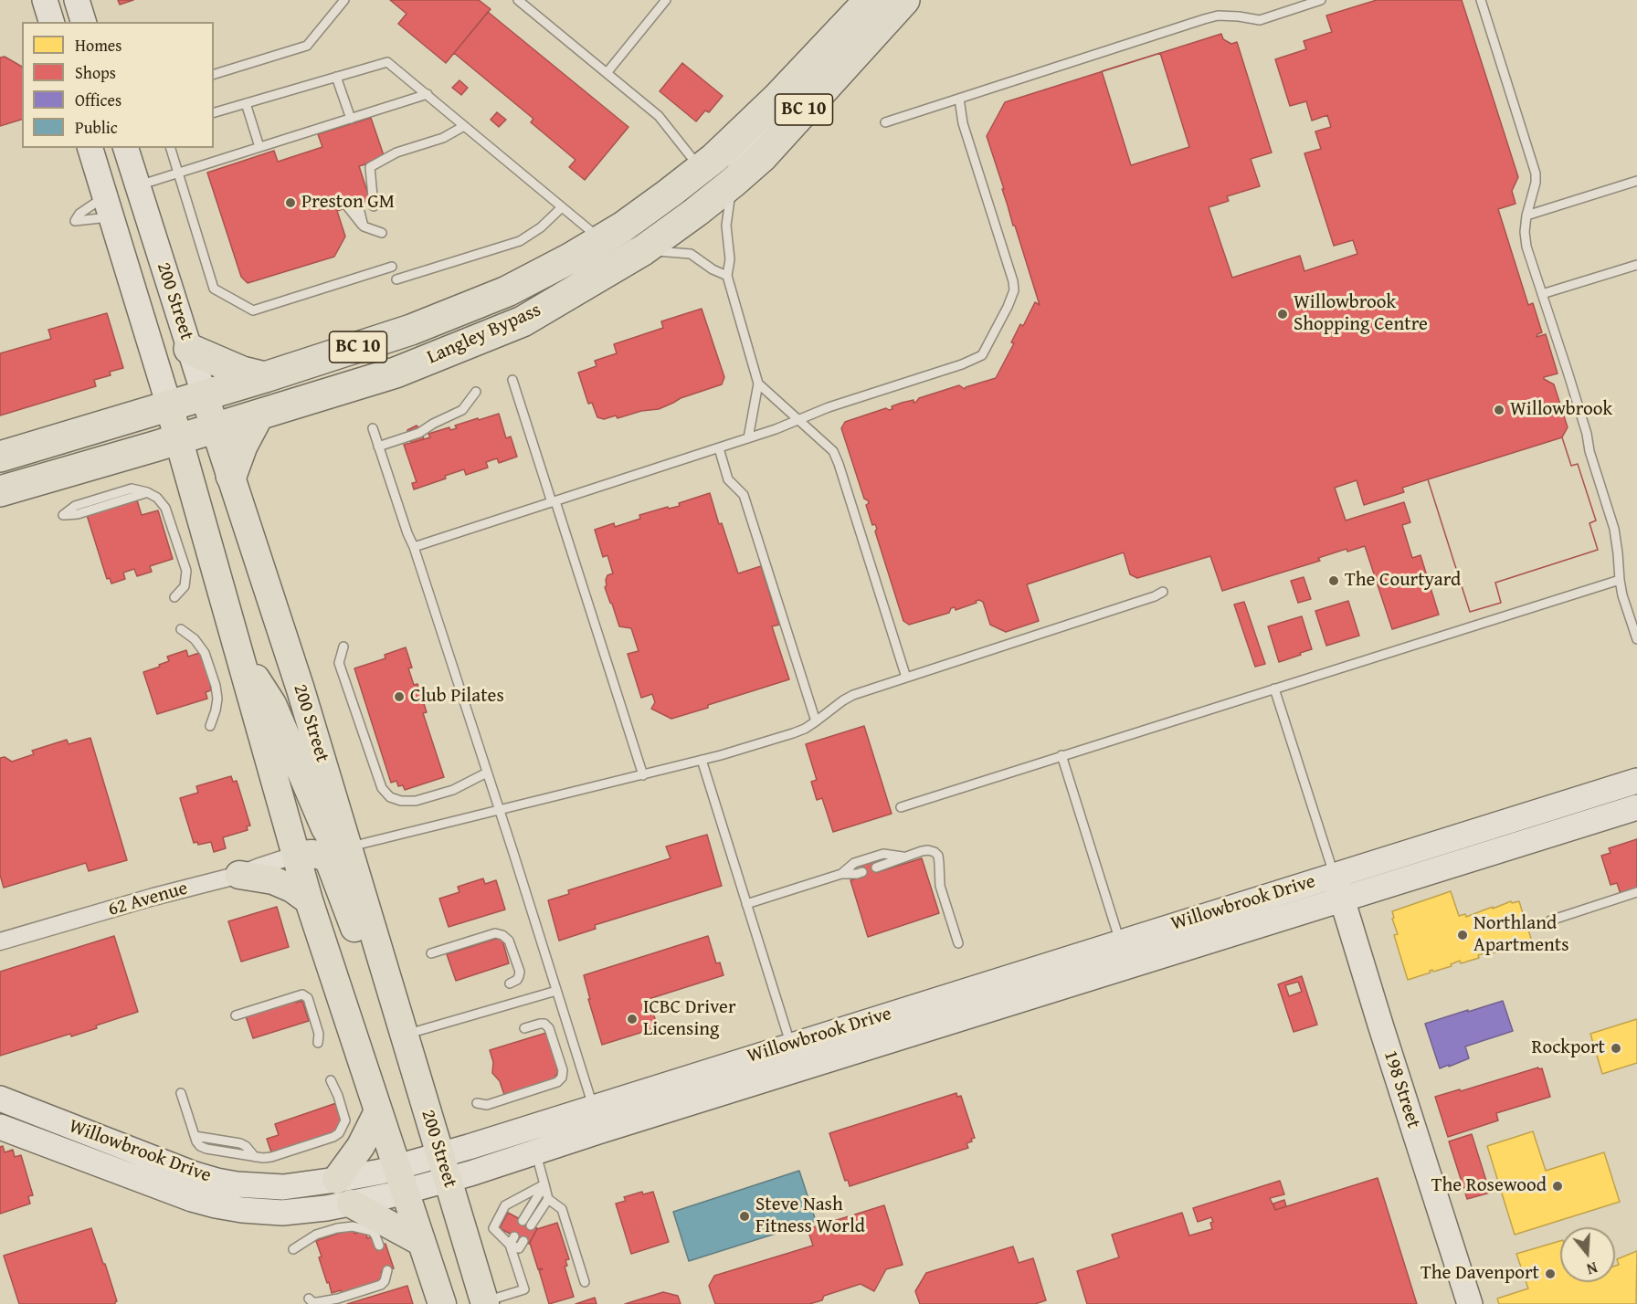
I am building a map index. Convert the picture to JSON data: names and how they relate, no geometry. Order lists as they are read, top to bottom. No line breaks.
{"streets":{"highway":["BC 10","Langley Bypass"],"main road":["200 Street","Willowbrook Drive","198 Street"],"street":["62 Avenue"]},"crossings":[["200 Street","Langley Bypass"],["200 Street","62 Avenue"],["200 Street","Willowbrook Drive"],["Willowbrook Drive","198 Street"]],"places":["Preston GM","Willowbrook Shopping Centre","Willowbrook","The Courtyard","Club Pilates","Northland Apartments","ICBC Driver Licensing","Rockport","The Rosewood","Steve Nash Fitness World","The Davenport"],"legend":["Homes","Shops","Offices","Public"],"north":"bottom"}
